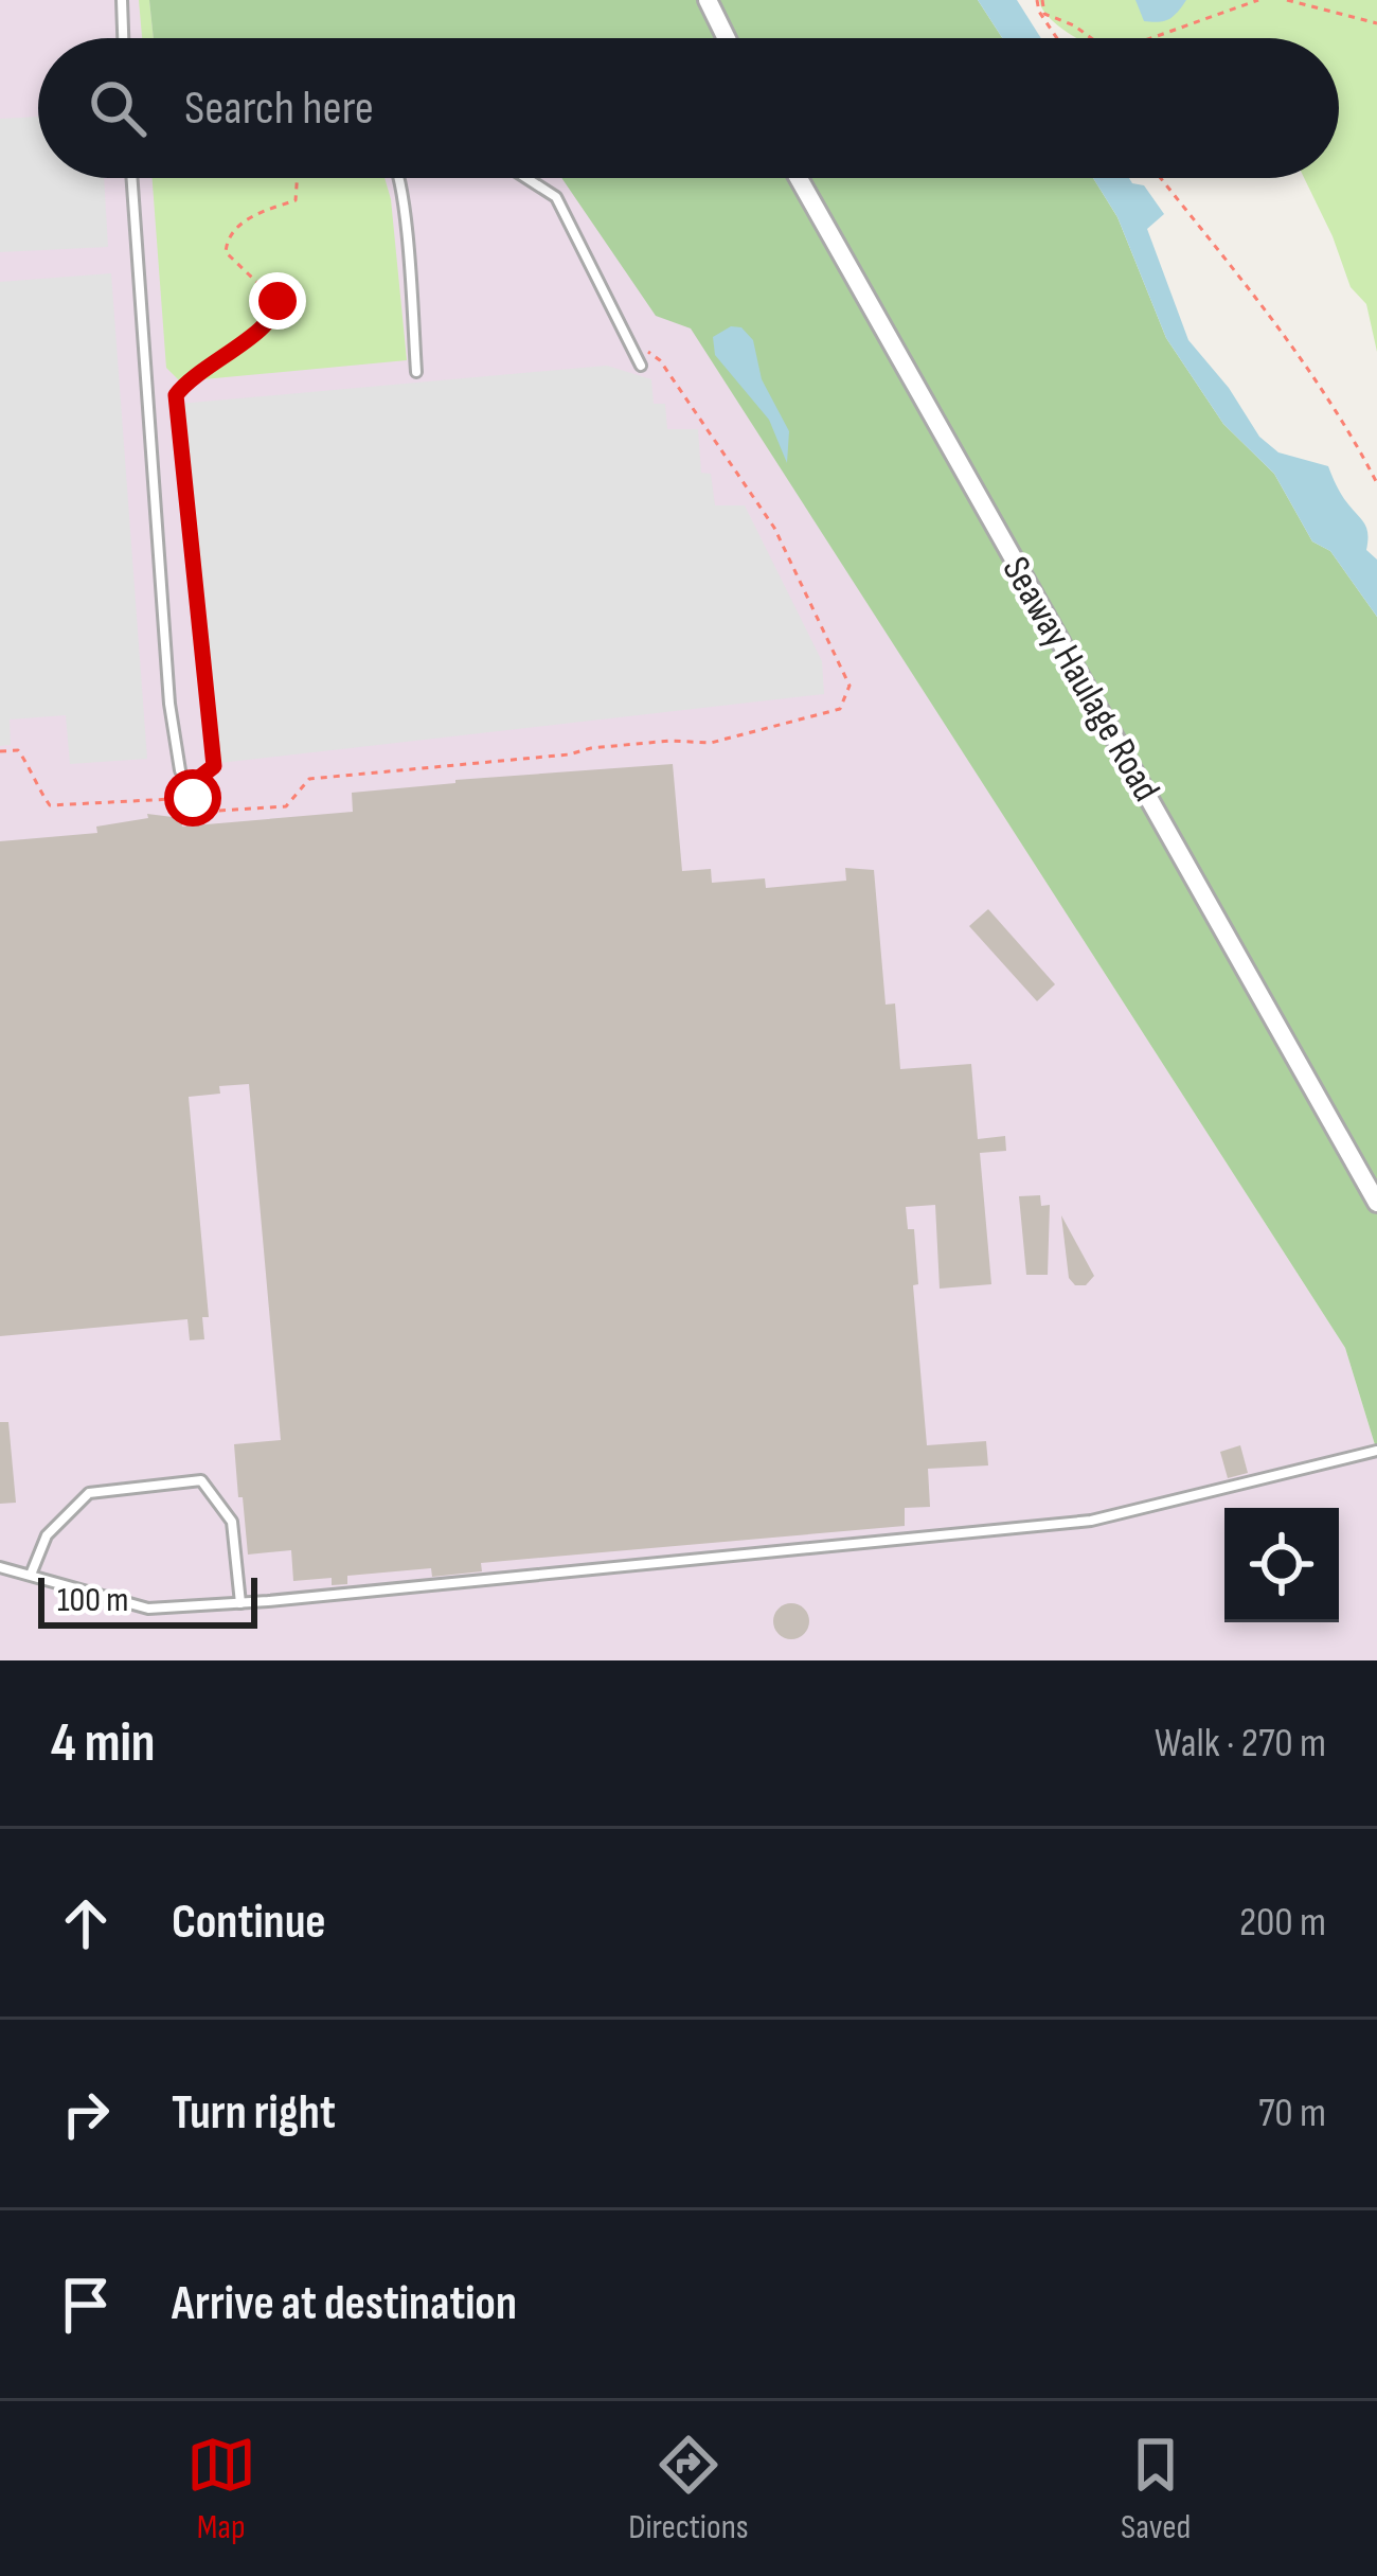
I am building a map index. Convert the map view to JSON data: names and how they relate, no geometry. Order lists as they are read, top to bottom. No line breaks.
{"streets":{"street":["Seaway Haulage Road"]},"scale_bar":"100 m","page":{"search":"Search here","scale":"100 m","heading":["4 min","Walk · 270 m"],"list":[["Continue","200 m"],["Turn right","70 m"],"Arrive at destination"],"nav":["Map","Directions","Saved"]}}
